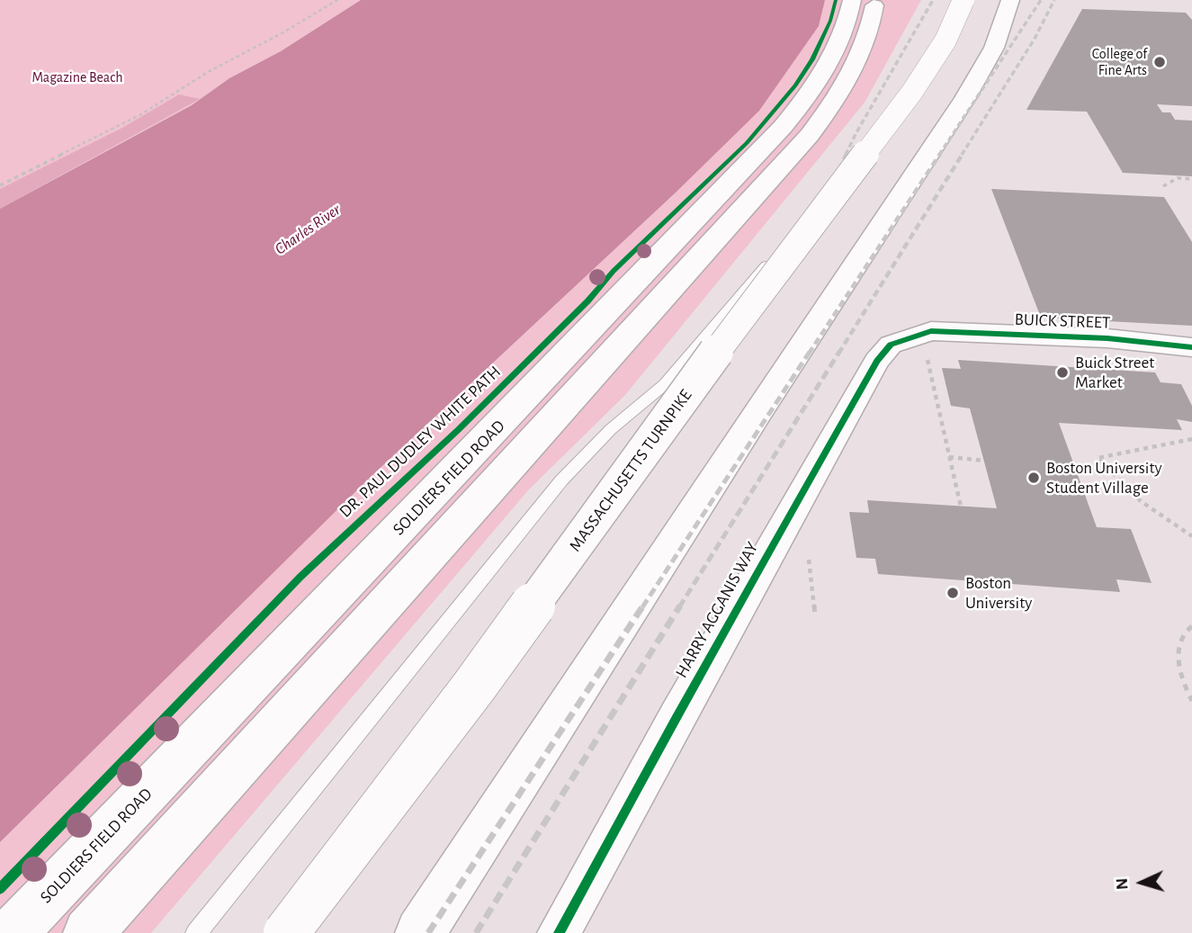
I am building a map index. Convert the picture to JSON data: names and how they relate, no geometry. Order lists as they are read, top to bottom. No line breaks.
{"streets":{"highway":["MASSACHUSETTS TURNPIKE","SOLDIERS FIELD ROAD"],"street":["BUICK STREET","HARRY AGGANIS WAY"],"cycle path":["DR. PAUL DUDLEY WHITE PATH"]},"crossings":[["BUICK STREET","HARRY AGGANIS WAY"]],"water":["Charles River"],"parks":["Magazine Beach"],"places":["College of Fine Arts","Buick Street Market","Boston University Student Village","Boston University"],"north":"left"}
